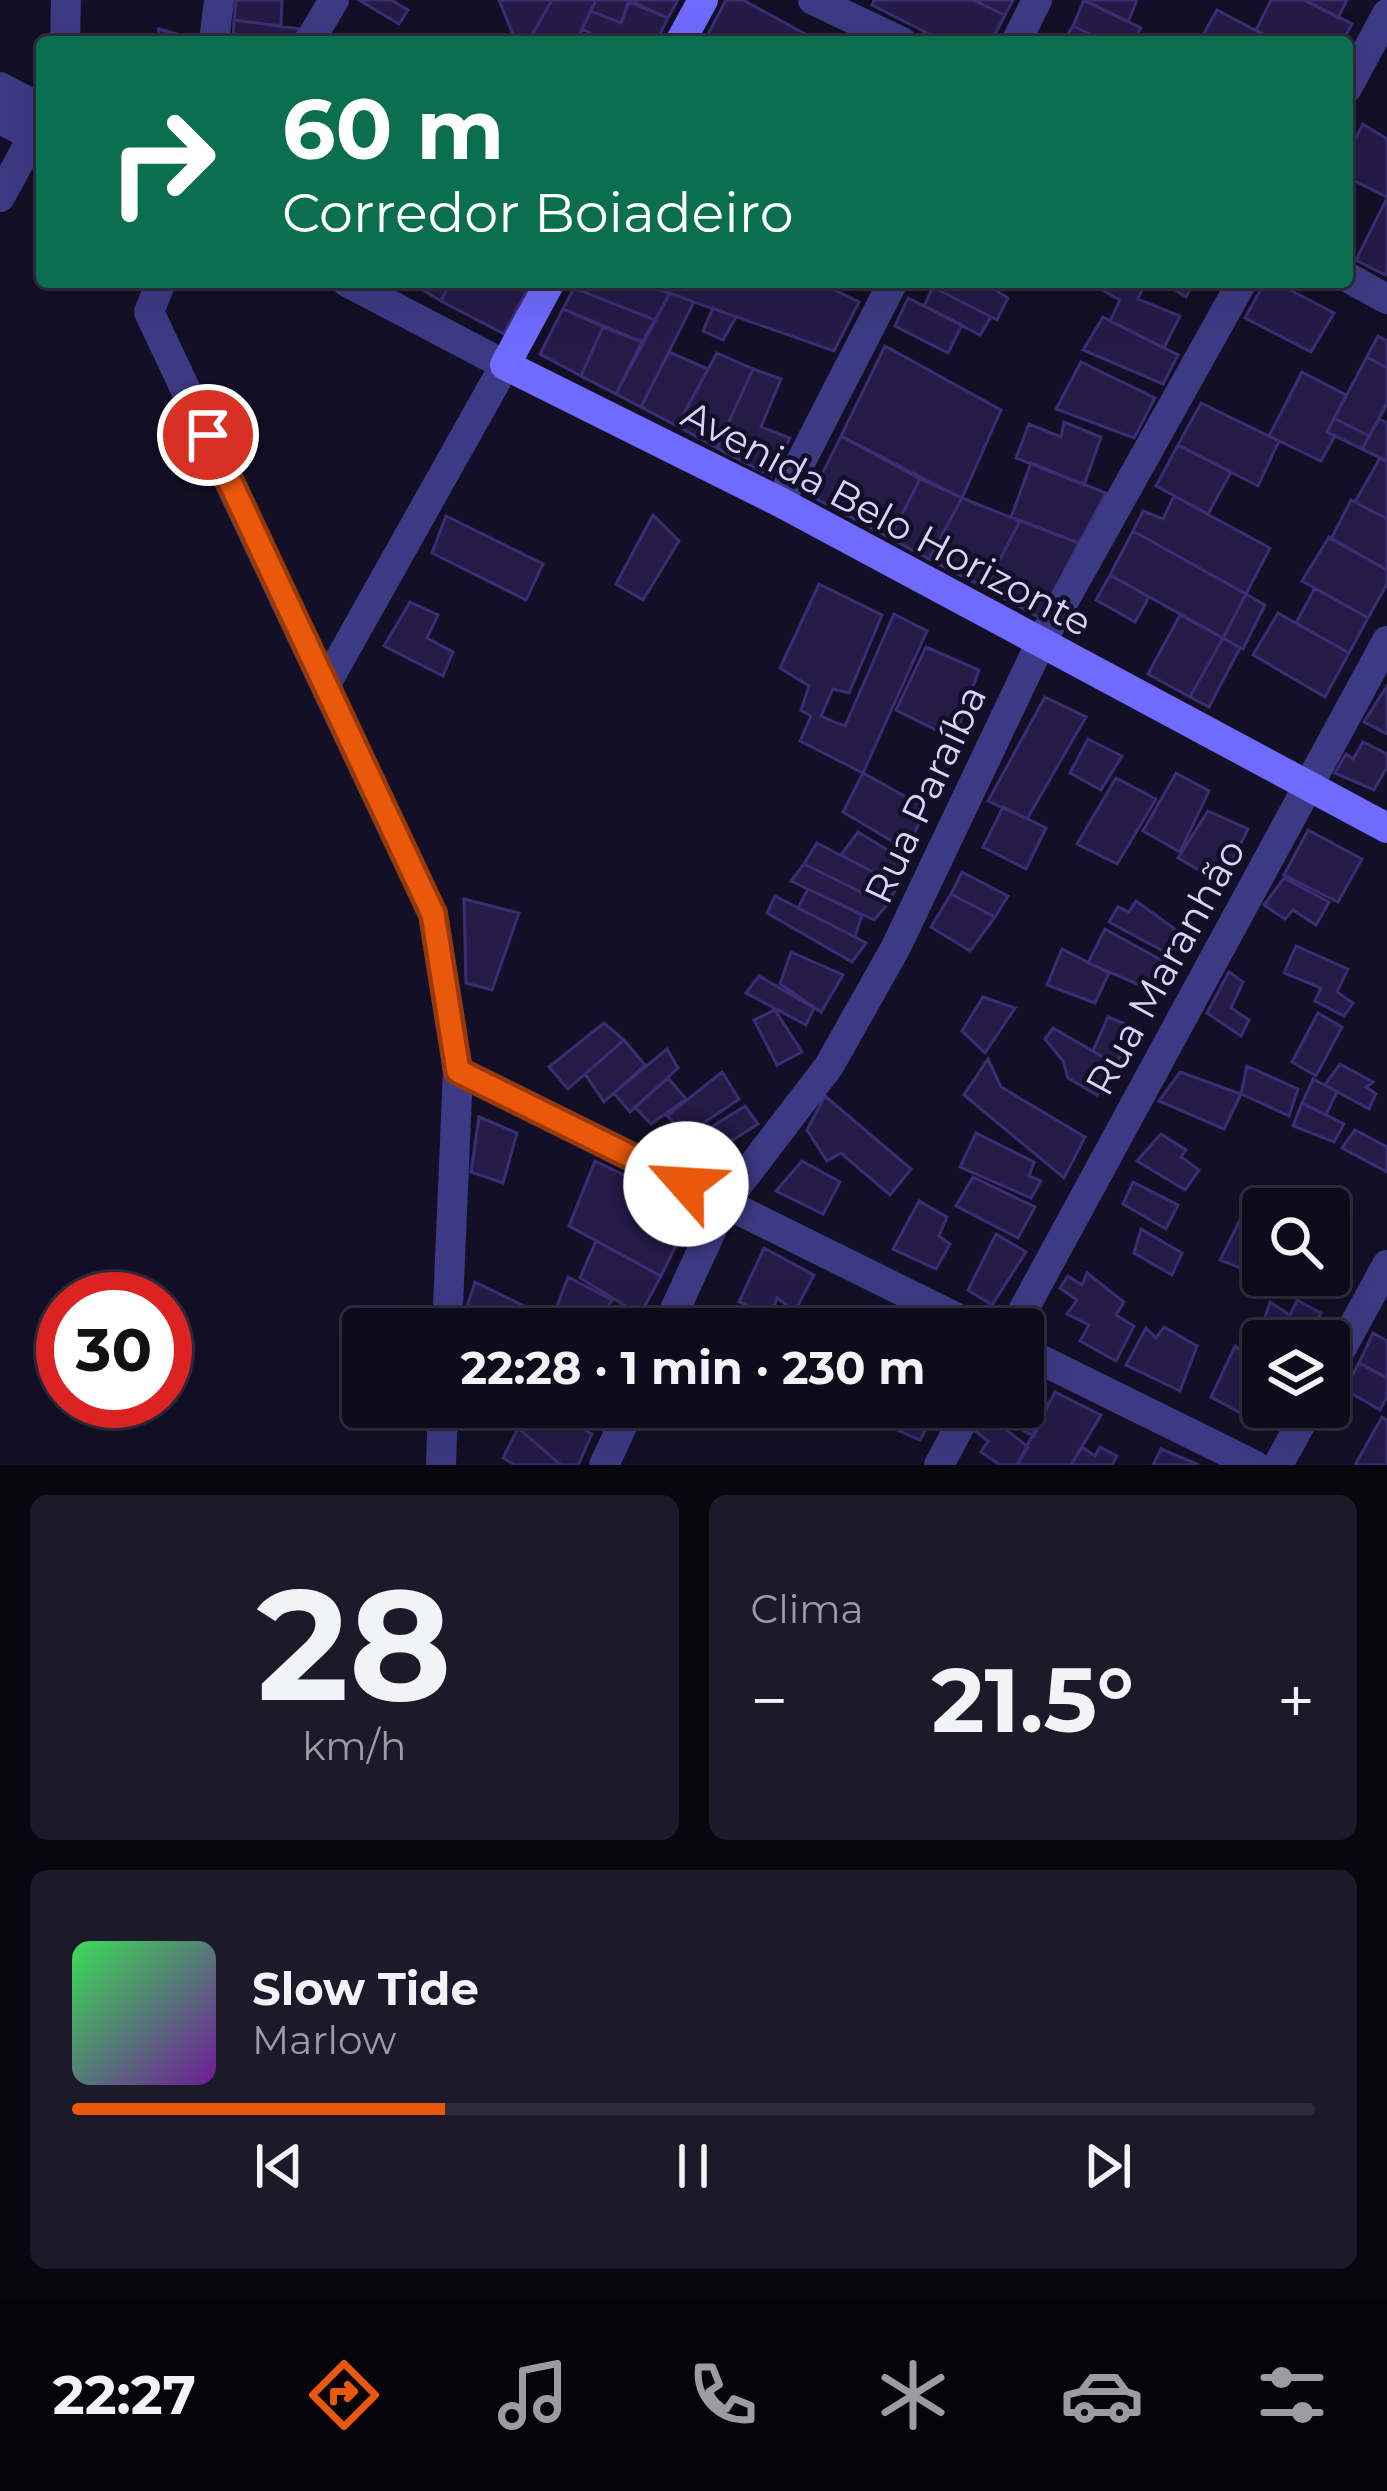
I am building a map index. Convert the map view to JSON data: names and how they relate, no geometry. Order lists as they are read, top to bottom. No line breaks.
{"streets":{"street":["Avenida Belo Horizonte","Rua Paraíba","Rua Maranhão"]},"crossings":[["Avenida Belo Horizonte","Rua Paraíba"],["Avenida Belo Horizonte","Rua Maranhão"]],"page":{"turn":["60 m","Corredor Boiadeiro"],"limit":"30","trip":"22:28 · 1 min · 230 m","tile":[["28","km/h"],"Clima"],"heat":["−","21.5°","+"],"song":["Slow Tide","Marlow"],"tabs":"22:27"}}
